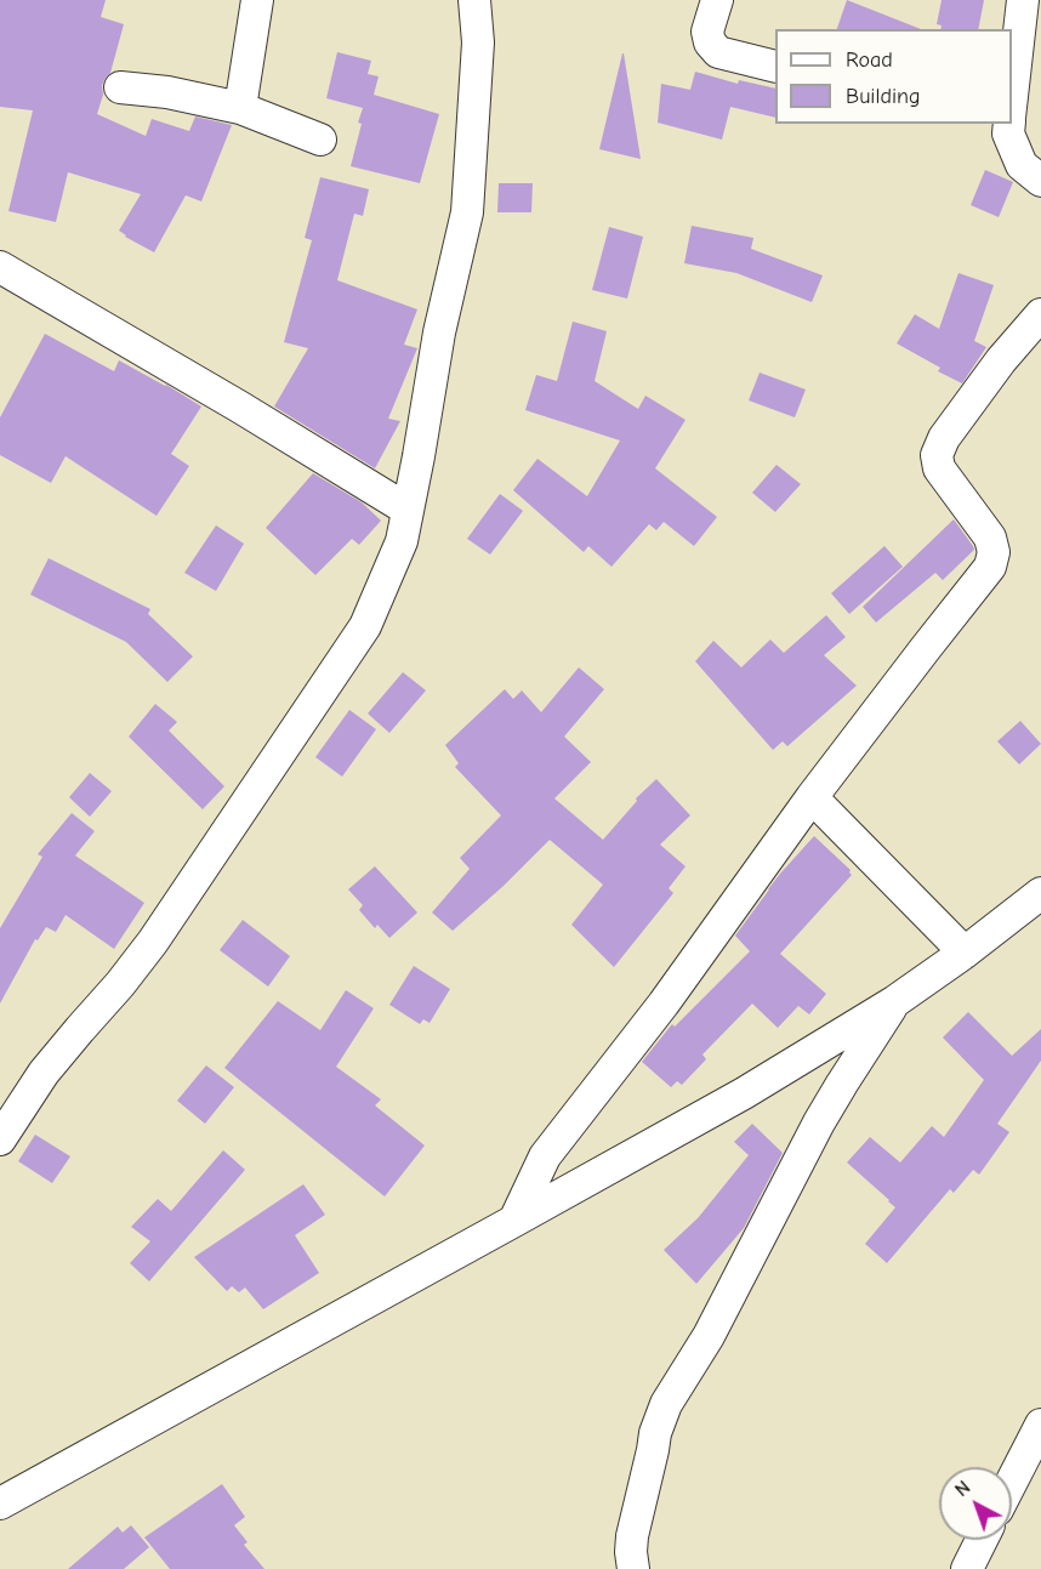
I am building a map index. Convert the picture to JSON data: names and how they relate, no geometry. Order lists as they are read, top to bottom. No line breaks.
{"legend":["Road","Building"],"north":"top left"}
